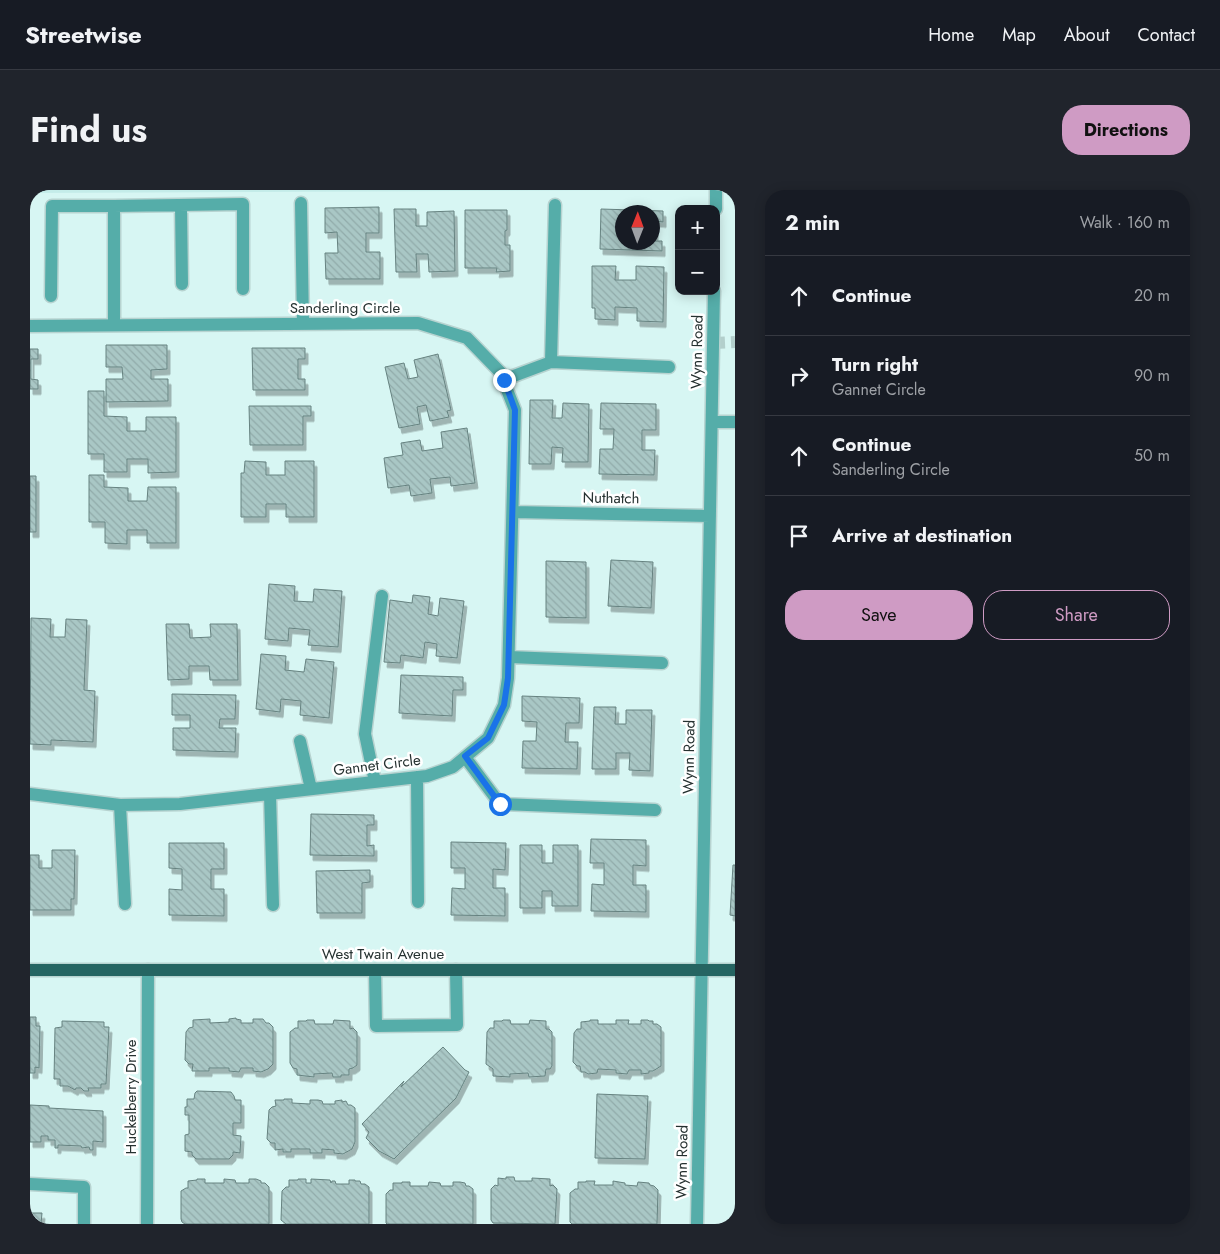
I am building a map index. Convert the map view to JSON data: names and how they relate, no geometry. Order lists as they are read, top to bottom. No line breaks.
{"streets":{"main road":["West Twain Avenue"],"street":["Sanderling Circle","Wynn Road","Nuthatch","Gannet Circle","Huckelberry Drive"]},"crossings":[["Sanderling Circle","Nuthatch"],["Sanderling Circle","Gannet Circle"],["Wynn Road","Nuthatch"],["Wynn Road","West Twain Avenue"],["Nuthatch","Gannet Circle"],["West Twain Avenue","Huckelberry Drive"]],"north":"top","page":{"header":"Streetwise","nav":["Home","Map","About","Contact"],"title":"Find us","buttons":["Directions",["Save","Share"]],"heading":["2 min","Walk · 160 m"],"map_buttons":["+","−"],"list":[["Continue","20 m"],["Turn right","Gannet Circle","90 m"],["Continue","Sanderling Circle","50 m"],"Arrive at destination"]}}
